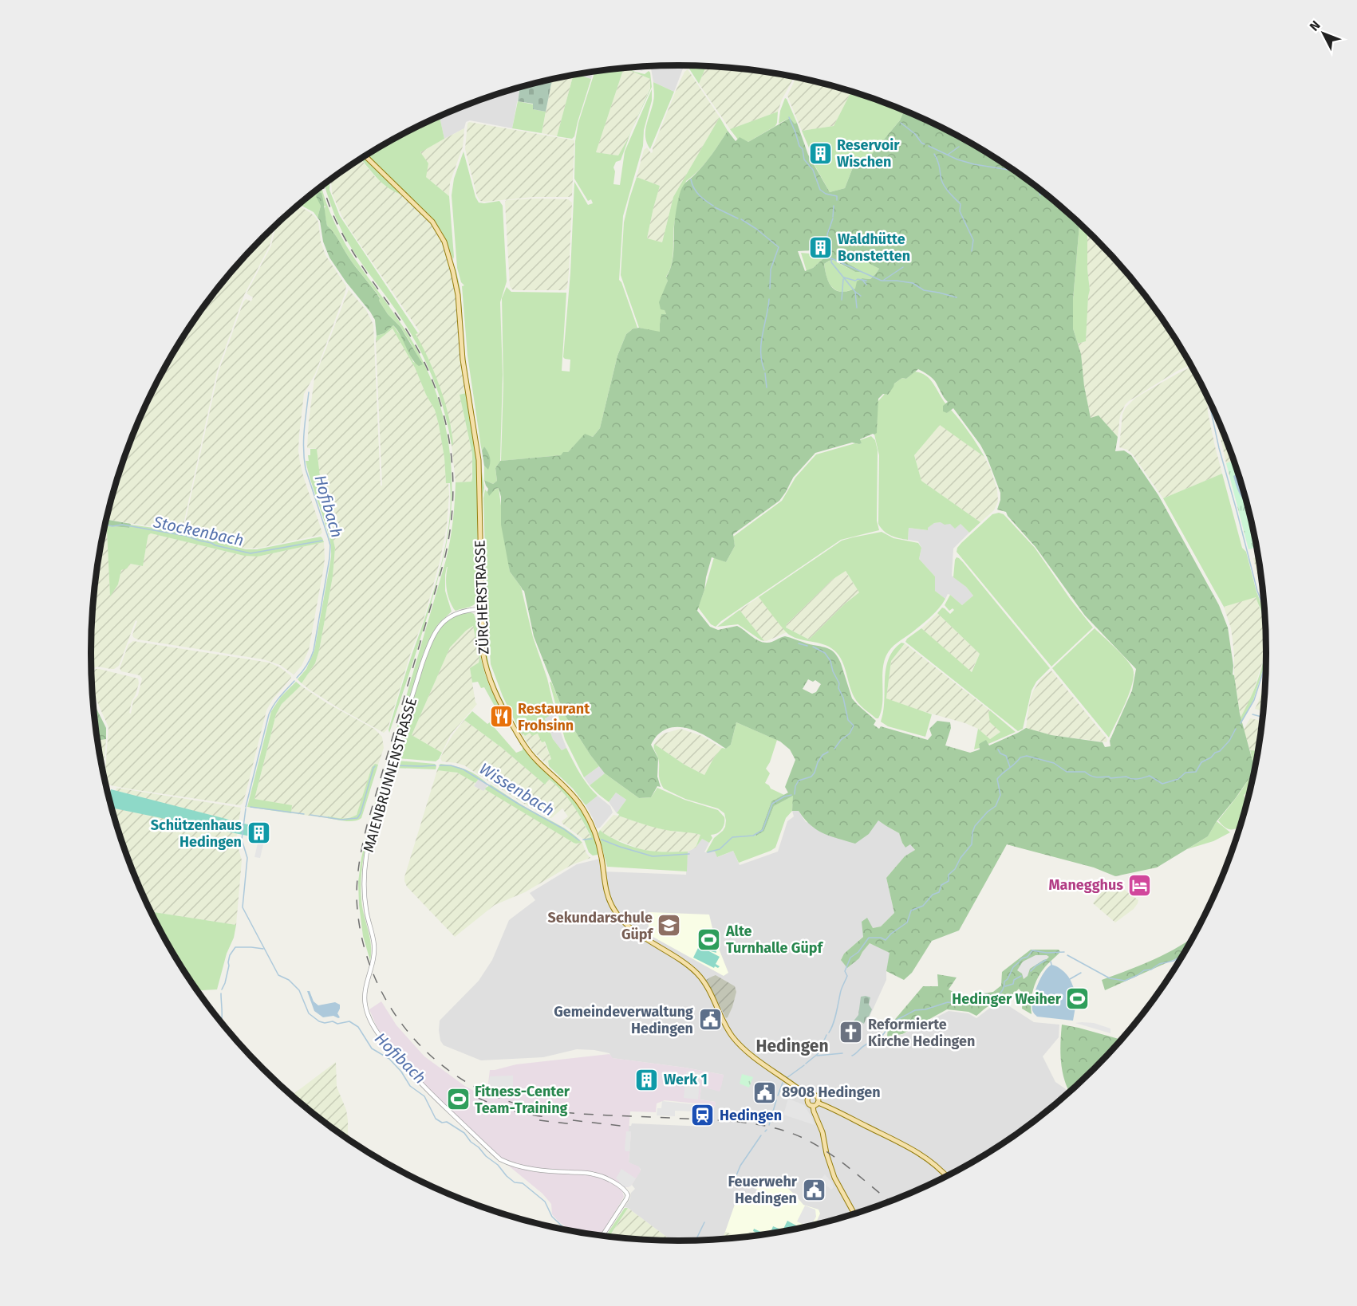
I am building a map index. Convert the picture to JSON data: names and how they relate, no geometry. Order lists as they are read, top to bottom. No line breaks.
{"streets":{"main road":["ZÜRCHERSTRASSE"],"street":["MAIENBRUNNENSTRASSE"]},"crossings":[["ZÜRCHERSTRASSE","MAIENBRUNNENSTRASSE"]],"districts":["Hedingen"],"water":["Hofibach","Stockenbach","Wissenbach"],"places":{"building":["Reservoir Wischen","Waldhütte Bonstetten","Schützenhaus Hedingen","Werk 1"],"restaurant":["Restaurant Frohsinn"],"hotel":["Manegghus"],"school or university":["Sekundarschule Güpf"],"sports":["Alte Turnhalle Güpf","Hedinger Weiher","Fitness-Center Team-Training"],"public building":["Gemeindeverwaltung Hedingen","8908 Hedingen","Feuerwehr Hedingen"],"church":["Reformierte Kirche Hedingen"],"station":["Hedingen"]},"north":"top left"}
